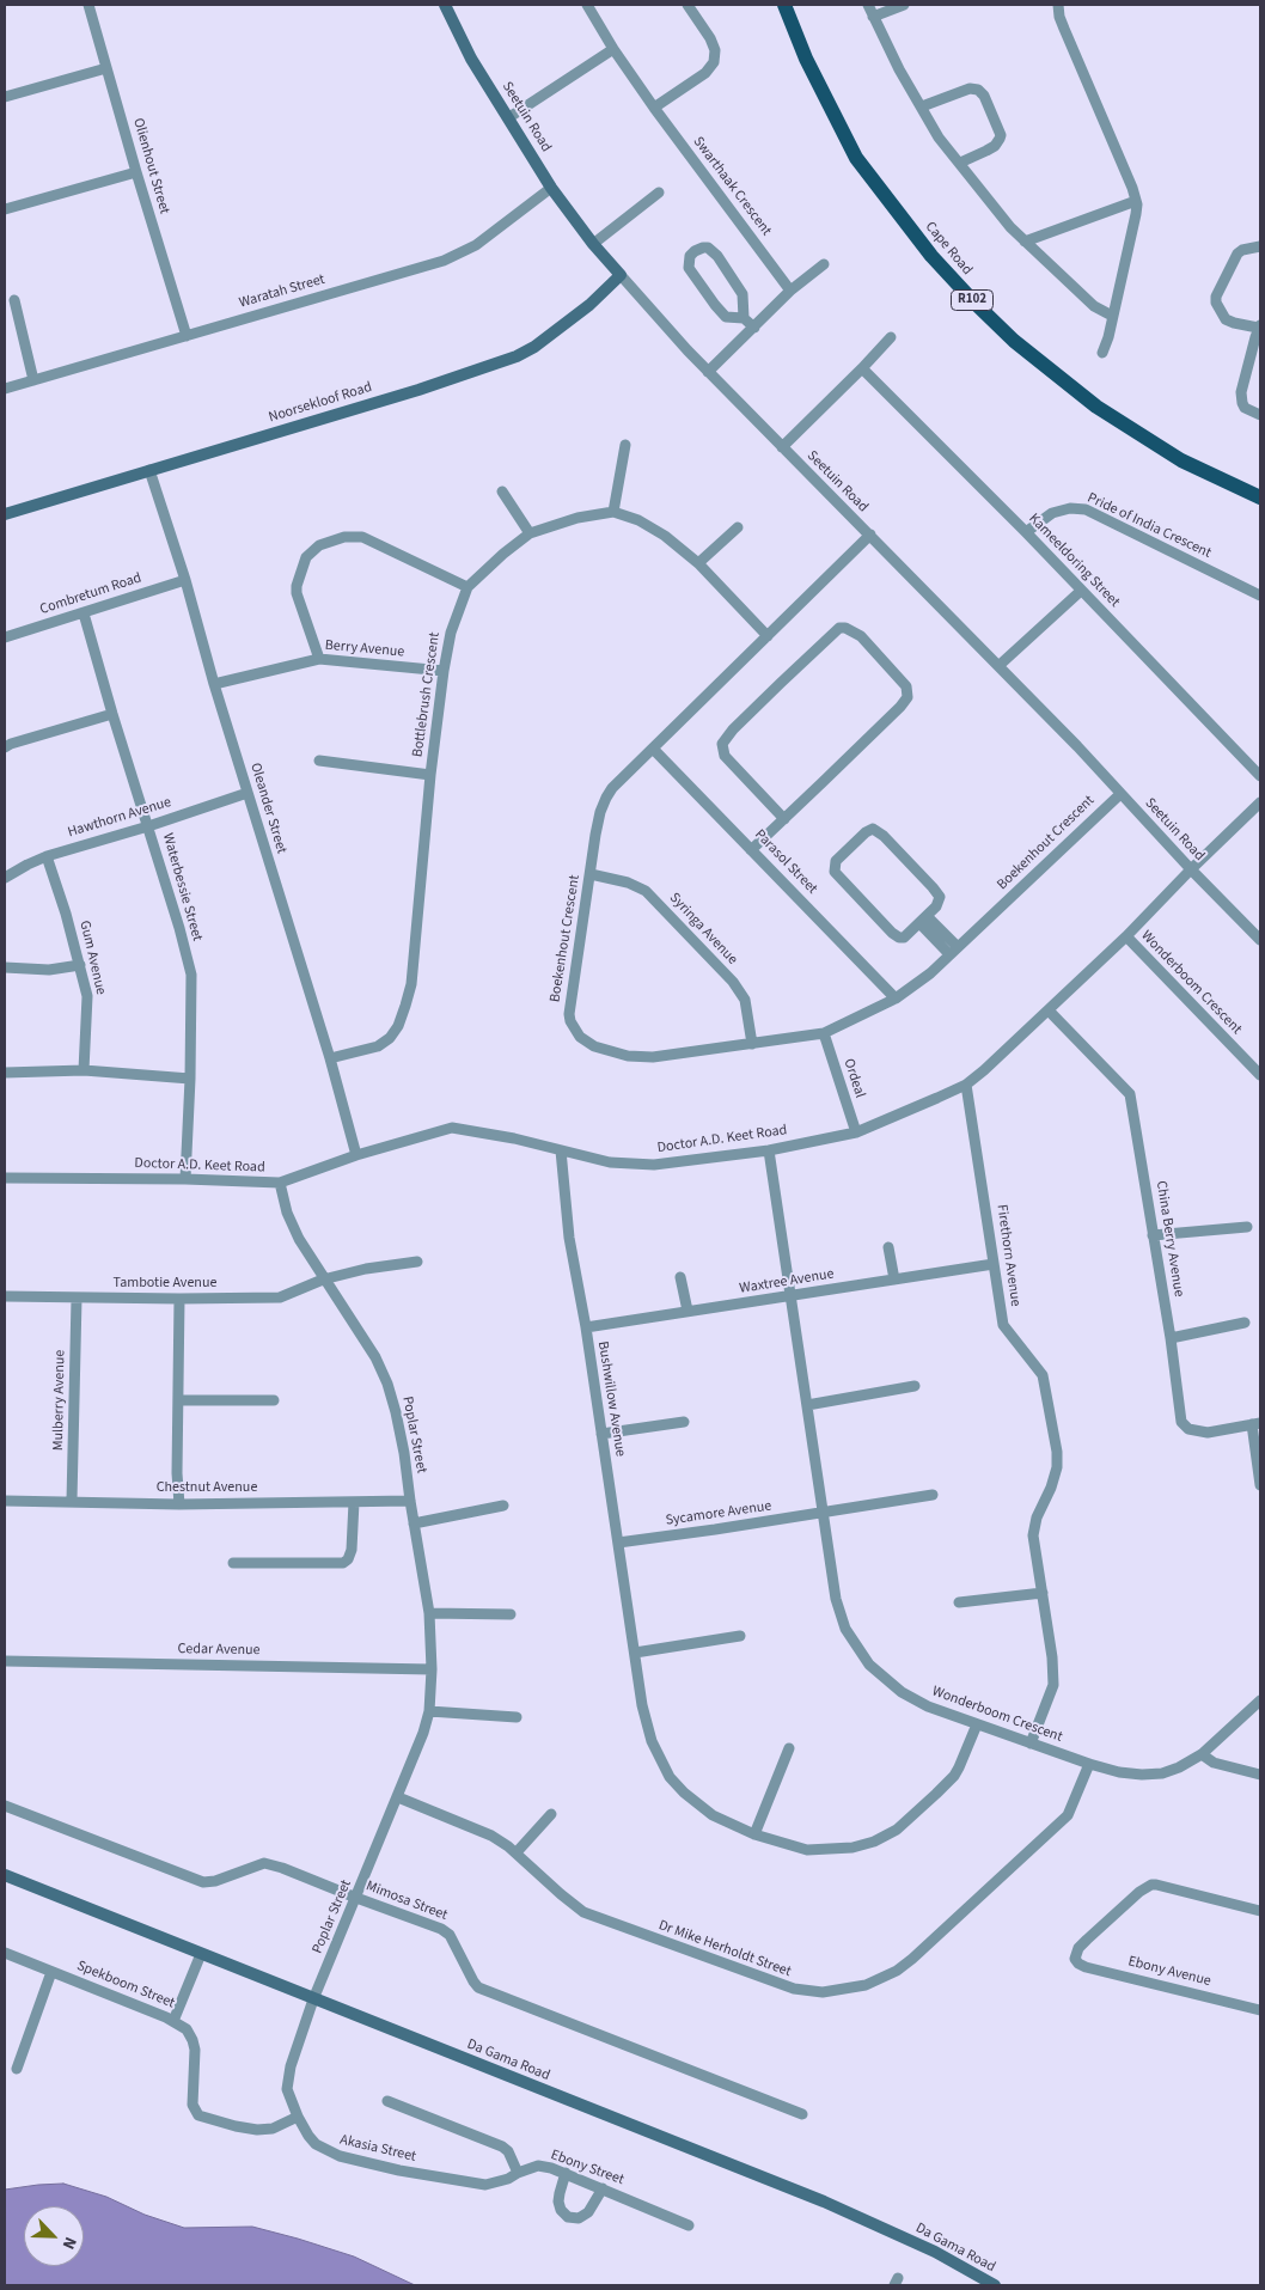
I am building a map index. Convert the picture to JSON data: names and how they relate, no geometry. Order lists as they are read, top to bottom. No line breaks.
{"streets":{"main road":["Cape Road","R102"],"street":["Seetuin Road","Olienhout Street","Swarthaak Crescent","Waratah Street","Noorsekloof Road","Pride of India Crescent","Kameeldoring Street","Combretum Road","Berry Avenue","Bottlebrush Crescent","Oleander Street","Hawthorn Avenue","Boekenhout Crescent","Parasol Street","Waterbessie Street","Syringa Avenue","Gum Avenue","Wonderboom Crescent","Ordeal","Doctor A.D. Keet Road","China Berry Avenue","Firethorn Avenue","Waxtree Avenue","Tambotie Avenue","Bushwillow Avenue","Mulberry Avenue","Poplar Street","Chestnut Avenue","Sycamore Avenue","Cedar Avenue","Mimosa Street","Dr Mike Herholdt Street","Ebony Avenue","Spekboom Street","Da Gama Road","Akasia Street","Ebony Street"]},"crossings":[["Seetuin Road","Waratah Street"],["Seetuin Road","Noorsekloof Road"],["Seetuin Road","Boekenhout Crescent"],["Seetuin Road","Doctor A.D. Keet Road"],["Olienhout Street","Waratah Street"],["Noorsekloof Road","Oleander Street"],["Pride of India Crescent","Kameeldoring Street"],["Combretum Road","Oleander Street"],["Combretum Road","Waterbessie Street"],["Berry Avenue","Bottlebrush Crescent"],["Berry Avenue","Oleander Street"],["Bottlebrush Crescent","Oleander Street"],["Bottlebrush Crescent","Boekenhout Crescent"],["Oleander Street","Hawthorn Avenue"],["Oleander Street","Doctor A.D. Keet Road"],["Hawthorn Avenue","Waterbessie Street"],["Hawthorn Avenue","Gum Avenue"],["Boekenhout Crescent","Parasol Street"],["Boekenhout Crescent","Syringa Avenue"],["Boekenhout Crescent","Ordeal"],["Waterbessie Street","Doctor A.D. Keet Road"],["Wonderboom Crescent","Doctor A.D. Keet Road"],["Wonderboom Crescent","Firethorn Avenue"],["Wonderboom Crescent","Waxtree Avenue"],["Wonderboom Crescent","Bushwillow Avenue"],["Wonderboom Crescent","Sycamore Avenue"],["Wonderboom Crescent","Dr Mike Herholdt Street"],["Ordeal","Doctor A.D. Keet Road"],["Doctor A.D. Keet Road","China Berry Avenue"],["Doctor A.D. Keet Road","Firethorn Avenue"],["Doctor A.D. Keet Road","Bushwillow Avenue"],["Doctor A.D. Keet Road","Poplar Street"],["Firethorn Avenue","Waxtree Avenue"],["Waxtree Avenue","Bushwillow Avenue"],["Tambotie Avenue","Mulberry Avenue"],["Tambotie Avenue","Poplar Street"],["Bushwillow Avenue","Sycamore Avenue"],["Mulberry Avenue","Chestnut Avenue"],["Poplar Street","Chestnut Avenue"],["Poplar Street","Cedar Avenue"],["Poplar Street","Mimosa Street"],["Poplar Street","Dr Mike Herholdt Street"],["Poplar Street","Da Gama Road"],["Poplar Street","Akasia Street"],["Spekboom Street","Akasia Street"],["Da Gama Road","Akasia Street"],["Akasia Street","Ebony Street"]],"north":"bottom right"}
